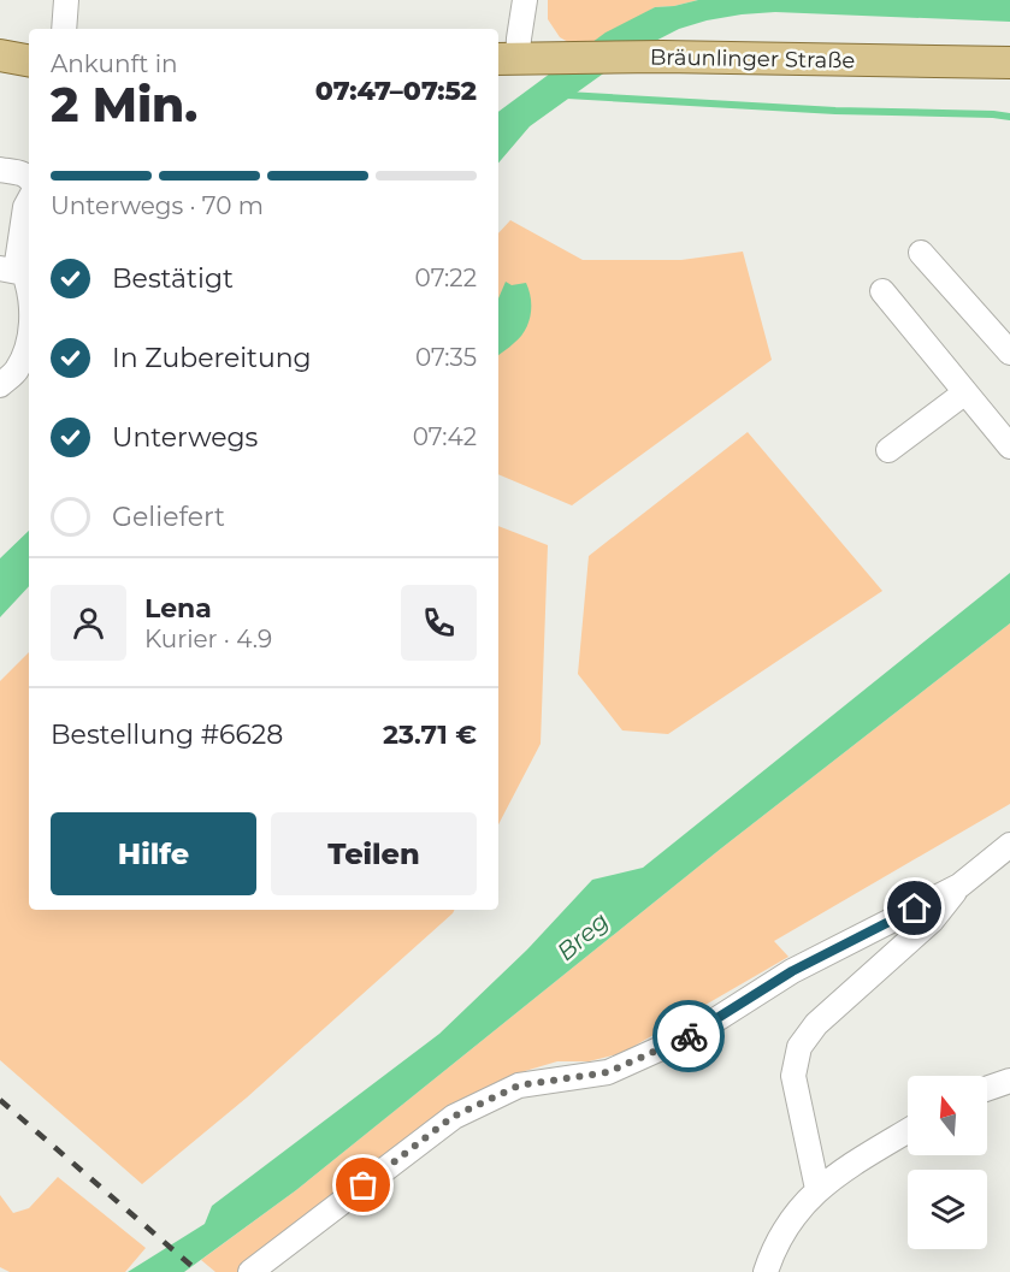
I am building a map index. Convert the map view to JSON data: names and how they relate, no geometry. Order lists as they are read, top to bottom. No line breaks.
{"streets":{"main road":["Bräunlinger Straße"]},"water":["Breg"],"north":"top","page":{"heading":["2 Min.","Ankunft in","07:47–07:52"],"panel":["Lena","Kurier · 4.9","Bestellung #6628","23.71 €"],"bar":"Unterwegs · 70 m","list":[["Bestätigt","07:22"],["In Zubereitung","07:35"],["Unterwegs","07:42"],"Geliefert"],"buttons":["Hilfe","Teilen"]}}
